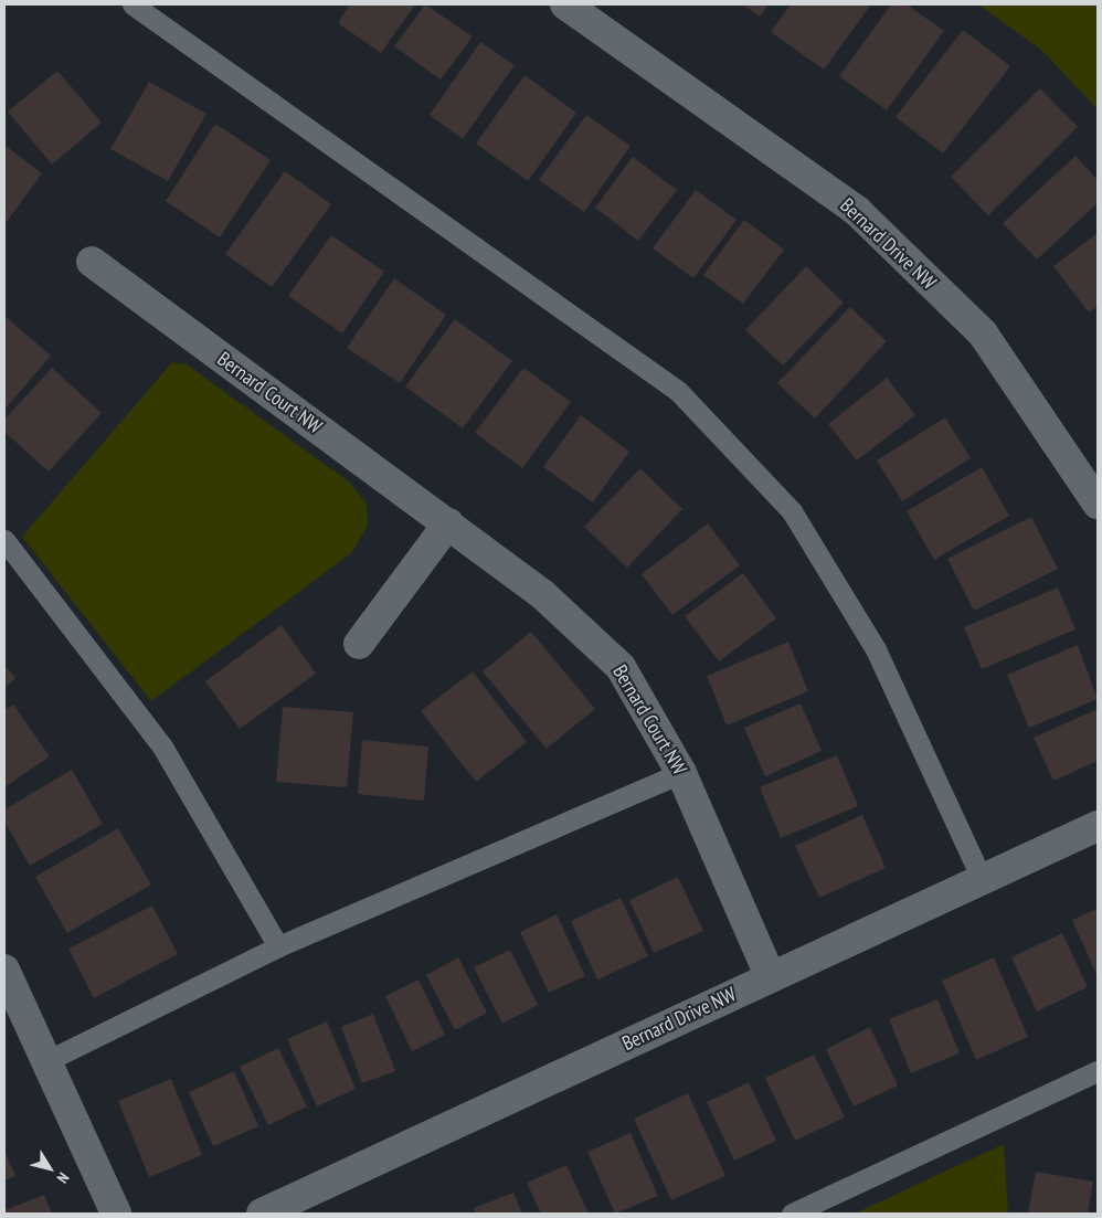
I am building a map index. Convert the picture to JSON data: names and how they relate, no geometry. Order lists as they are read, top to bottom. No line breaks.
{"streets":{"street":["Bernard Drive NW","Bernard Court NW"]},"crossings":[["Bernard Drive NW","Bernard Court NW"]],"north":"bottom right"}
